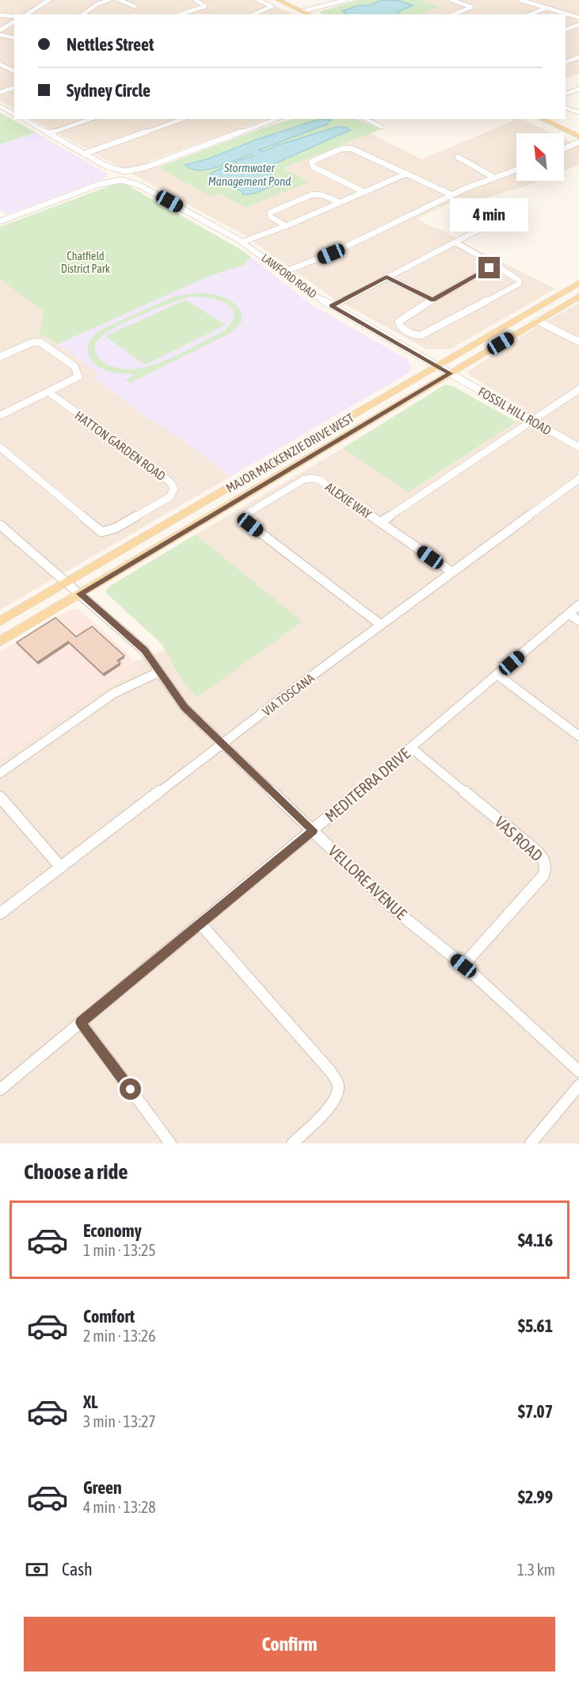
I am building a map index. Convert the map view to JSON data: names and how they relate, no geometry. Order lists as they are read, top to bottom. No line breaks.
{"streets":{"main road":["MAJOR MACKENZIE DRIVE WEST"],"street":["LAWFORD ROAD","FOSSIL HILL ROAD","HATTON GARDEN ROAD","ALEXIE WAY","VIA TOSCANA","MEDITERRA DRIVE","VAS ROAD","VELLORE AVENUE"]},"crossings":[["LAWFORD ROAD","FOSSIL HILL ROAD"],["LAWFORD ROAD","MAJOR MACKENZIE DRIVE WEST"],["FOSSIL HILL ROAD","MAJOR MACKENZIE DRIVE WEST"],["MAJOR MACKENZIE DRIVE WEST","VELLORE AVENUE"],["ALEXIE WAY","VIA TOSCANA"],["VIA TOSCANA","VELLORE AVENUE"],["MEDITERRA DRIVE","VAS ROAD"],["MEDITERRA DRIVE","VELLORE AVENUE"],["VAS ROAD","VELLORE AVENUE"]],"water":["Stormwater Management Pond"],"parks":["Chatfield District Park"],"north":"top left","page":{"banner":["Nettles Street","Sydney Circle"],"bubble":"4 min","heading":"Choose a ride","list":[{"name":"Economy","note":"1 min · 13:25","value":"$4.16"},{"name":"Comfort","note":"2 min · 13:26","value":"$5.61"},{"name":"XL","note":"3 min · 13:27","value":"$7.07"},{"name":"Green","note":"4 min · 13:28","value":"$2.99"}],"pay":["Cash","1.3 km"],"buttons":"Confirm"}}
